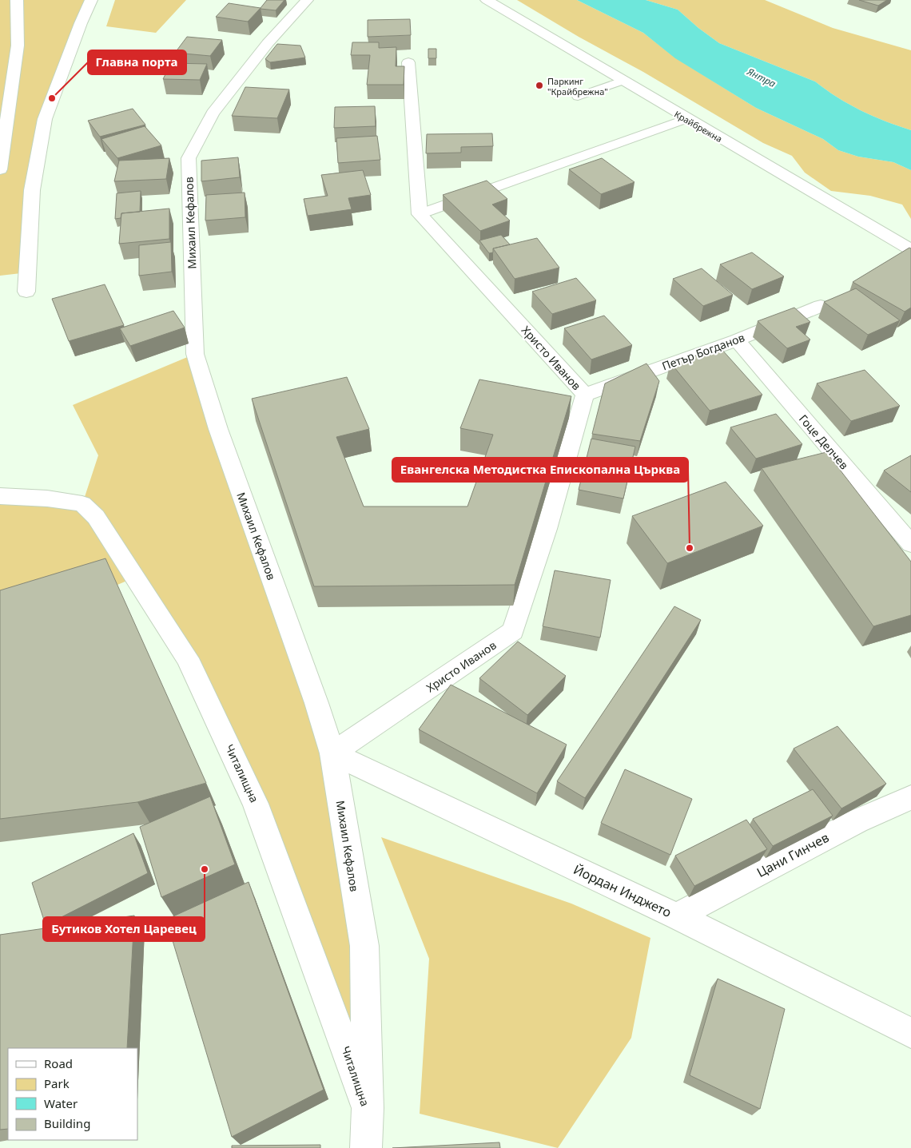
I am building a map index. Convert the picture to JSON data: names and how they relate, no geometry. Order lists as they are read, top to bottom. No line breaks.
{"streets":{"street":["Крайбрежна","Михаил Кефалов","Петър Богданов","Христо Иванов","Гоце Делчев","Читалищна","Цани Гинчев","Йордан Инджето"]},"crossings":[["Михаил Кефалов","Христо Иванов"],["Михаил Кефалов","Читалищна"],["Михаил Кефалов","Йордан Инджето"],["Петър Богданов","Христо Иванов"],["Петър Богданов","Гоце Делчев"],["Христо Иванов","Йордан Инджето"],["Цани Гинчев","Йордан Инджето"]],"water":["Янтра"],"places":["Паркинг \"Крайбрежна\"","Главна порта","Евангелска Методистка Епископална Църква","Бутиков Хотел Царевец"],"legend":["Road","Park","Water","Building"]}
